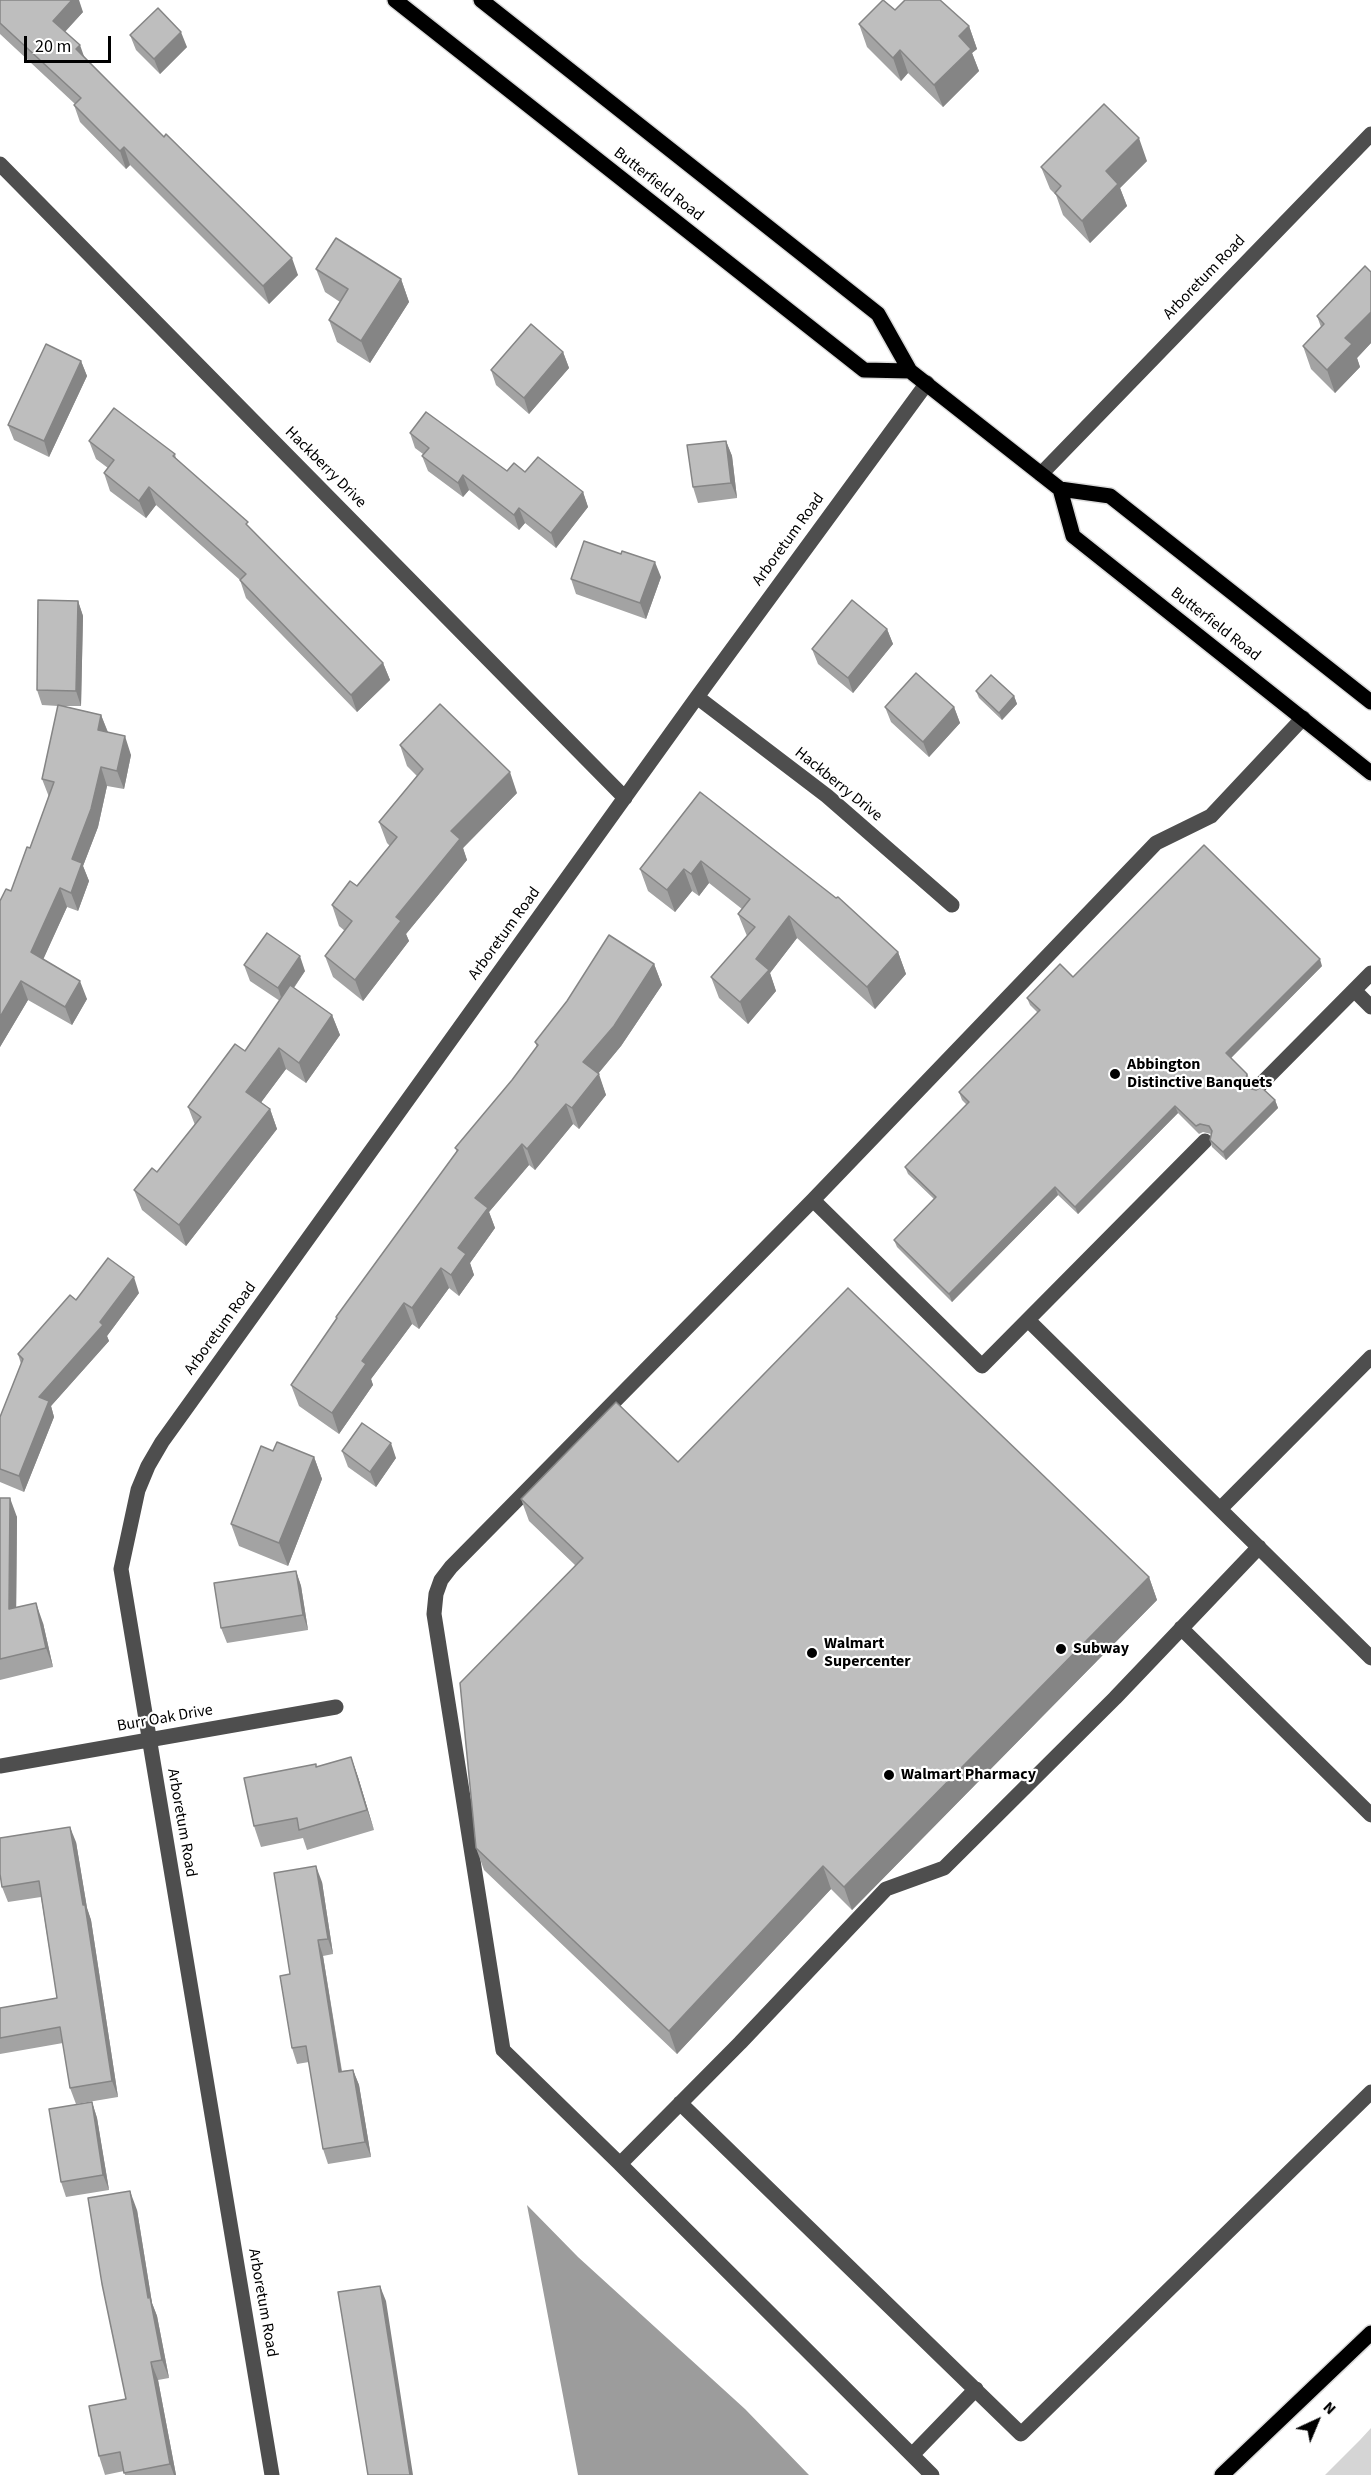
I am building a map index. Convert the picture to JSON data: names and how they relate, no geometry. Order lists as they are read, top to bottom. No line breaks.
{"streets":{"main road":["Butterfield Road"],"street":["Arboretum Road","Hackberry Drive","Burr Oak Drive"]},"crossings":[["Arboretum Road","Hackberry Drive"],["Arboretum Road","Burr Oak Drive"]],"places":["Abbington Distinctive Banquets","Subway","Walmart Supercenter","Walmart Pharmacy"],"scale_bar":"20 m","north":"top right"}
